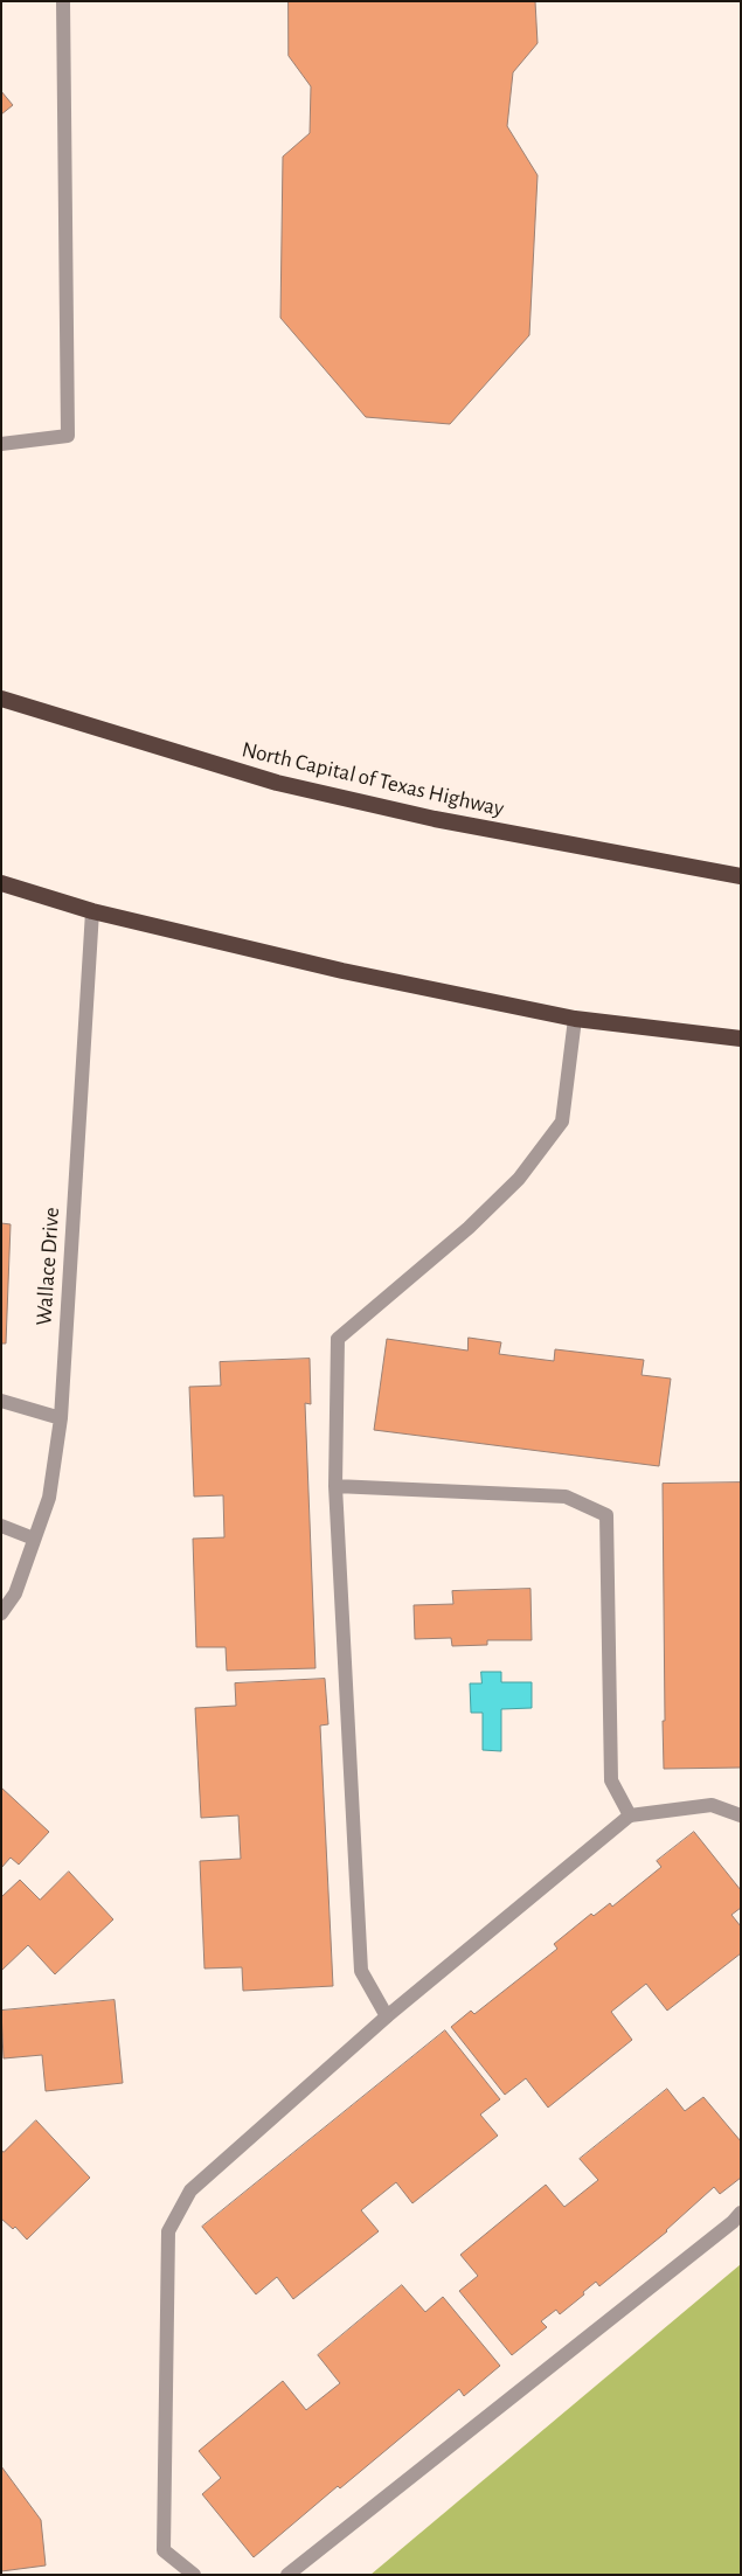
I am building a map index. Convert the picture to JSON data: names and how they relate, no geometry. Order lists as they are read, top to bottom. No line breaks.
{"streets":{"highway":["North Capital of Texas Highway"],"street":["Wallace Drive"]}}
